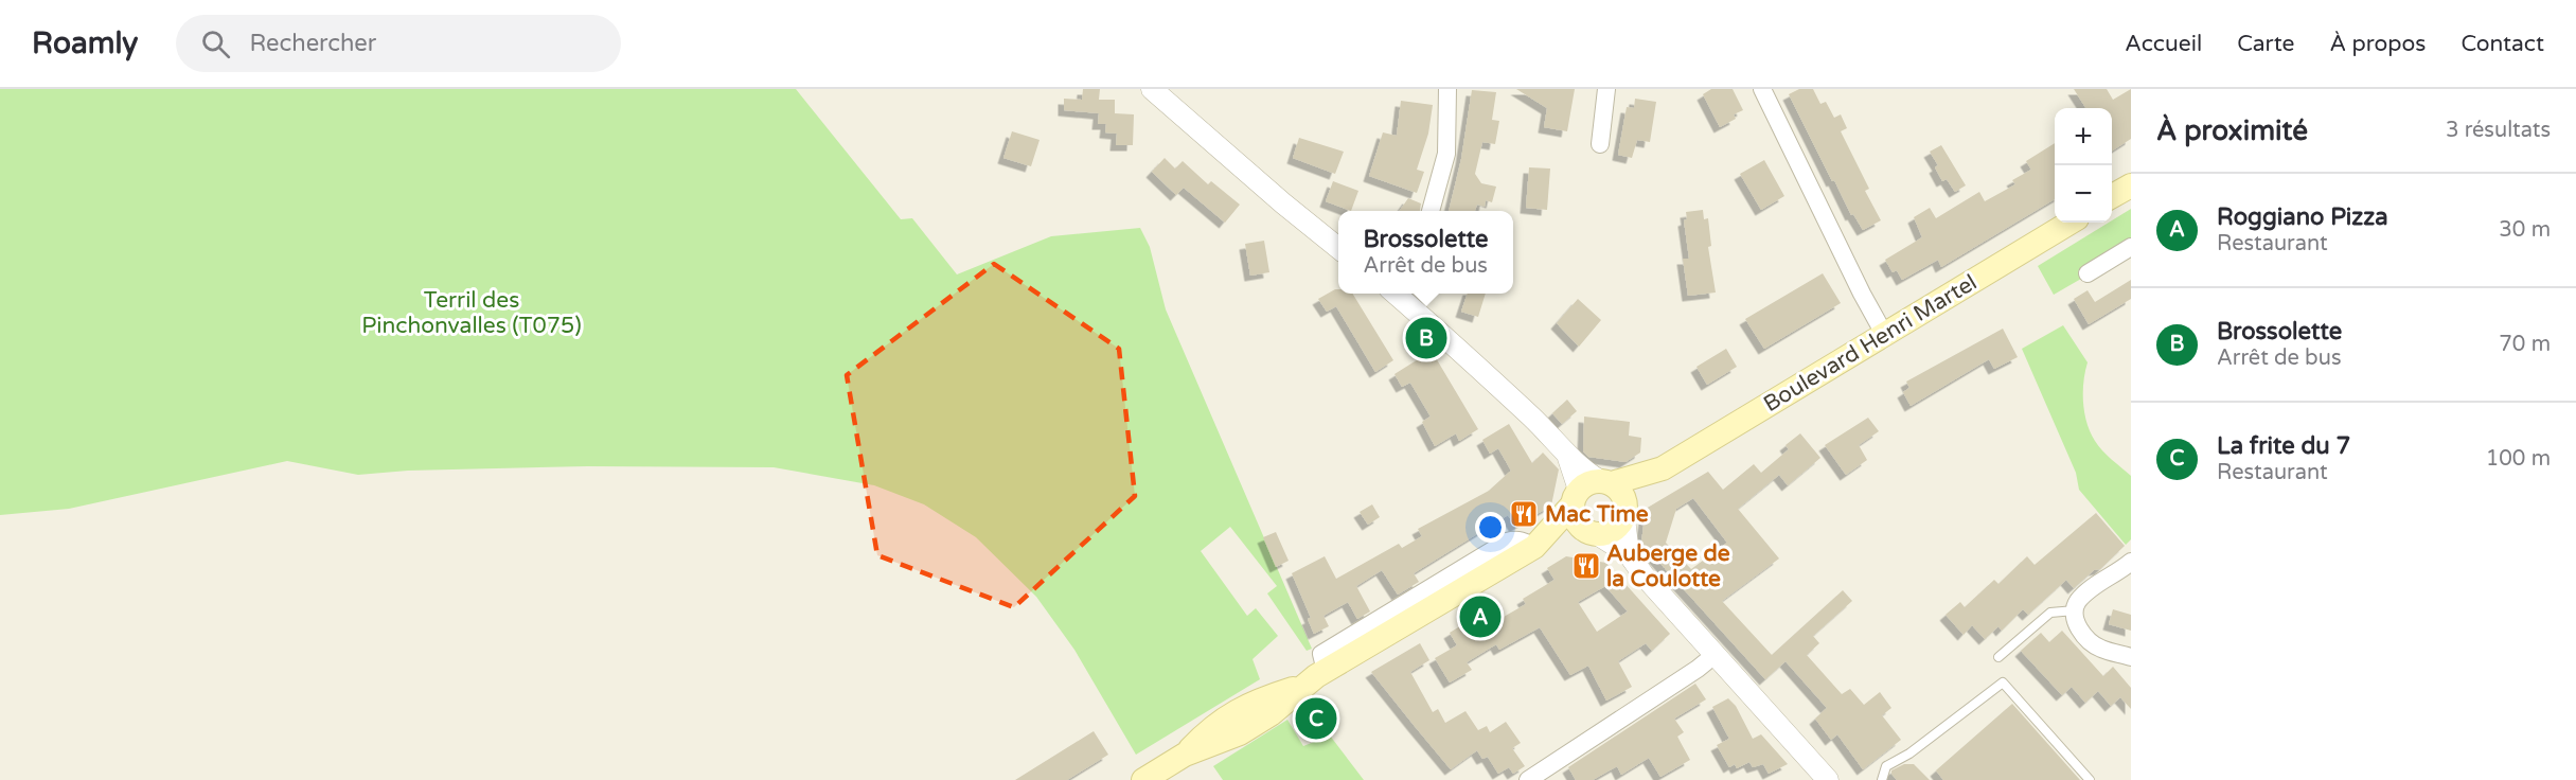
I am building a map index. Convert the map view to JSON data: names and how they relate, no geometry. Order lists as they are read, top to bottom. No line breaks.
{"streets":{"main road":["Boulevard Henri Martel"]},"parks":["Terril des Pinchonvalles (T075)"],"places":{"restaurant":["Mac Time","Auberge de la Coulotte"]},"page":{"header":"Roamly","search":"Rechercher","nav":["Accueil","Carte","À propos","Contact"],"heading":["À proximité","3 résultats"],"map_buttons":["+","−"],"list":[{"mark":"A","name":"Roggiano Pizza","note":"Restaurant","value":"30 m"},{"mark":"B","name":"Brossolette","note":"Arrêt de bus","value":"70 m"},{"mark":"C","name":"La frite du 7","note":"Restaurant","value":"100 m"}],"popup":["Brossolette","Arrêt de bus"],"pins":["B","A","C"]}}
